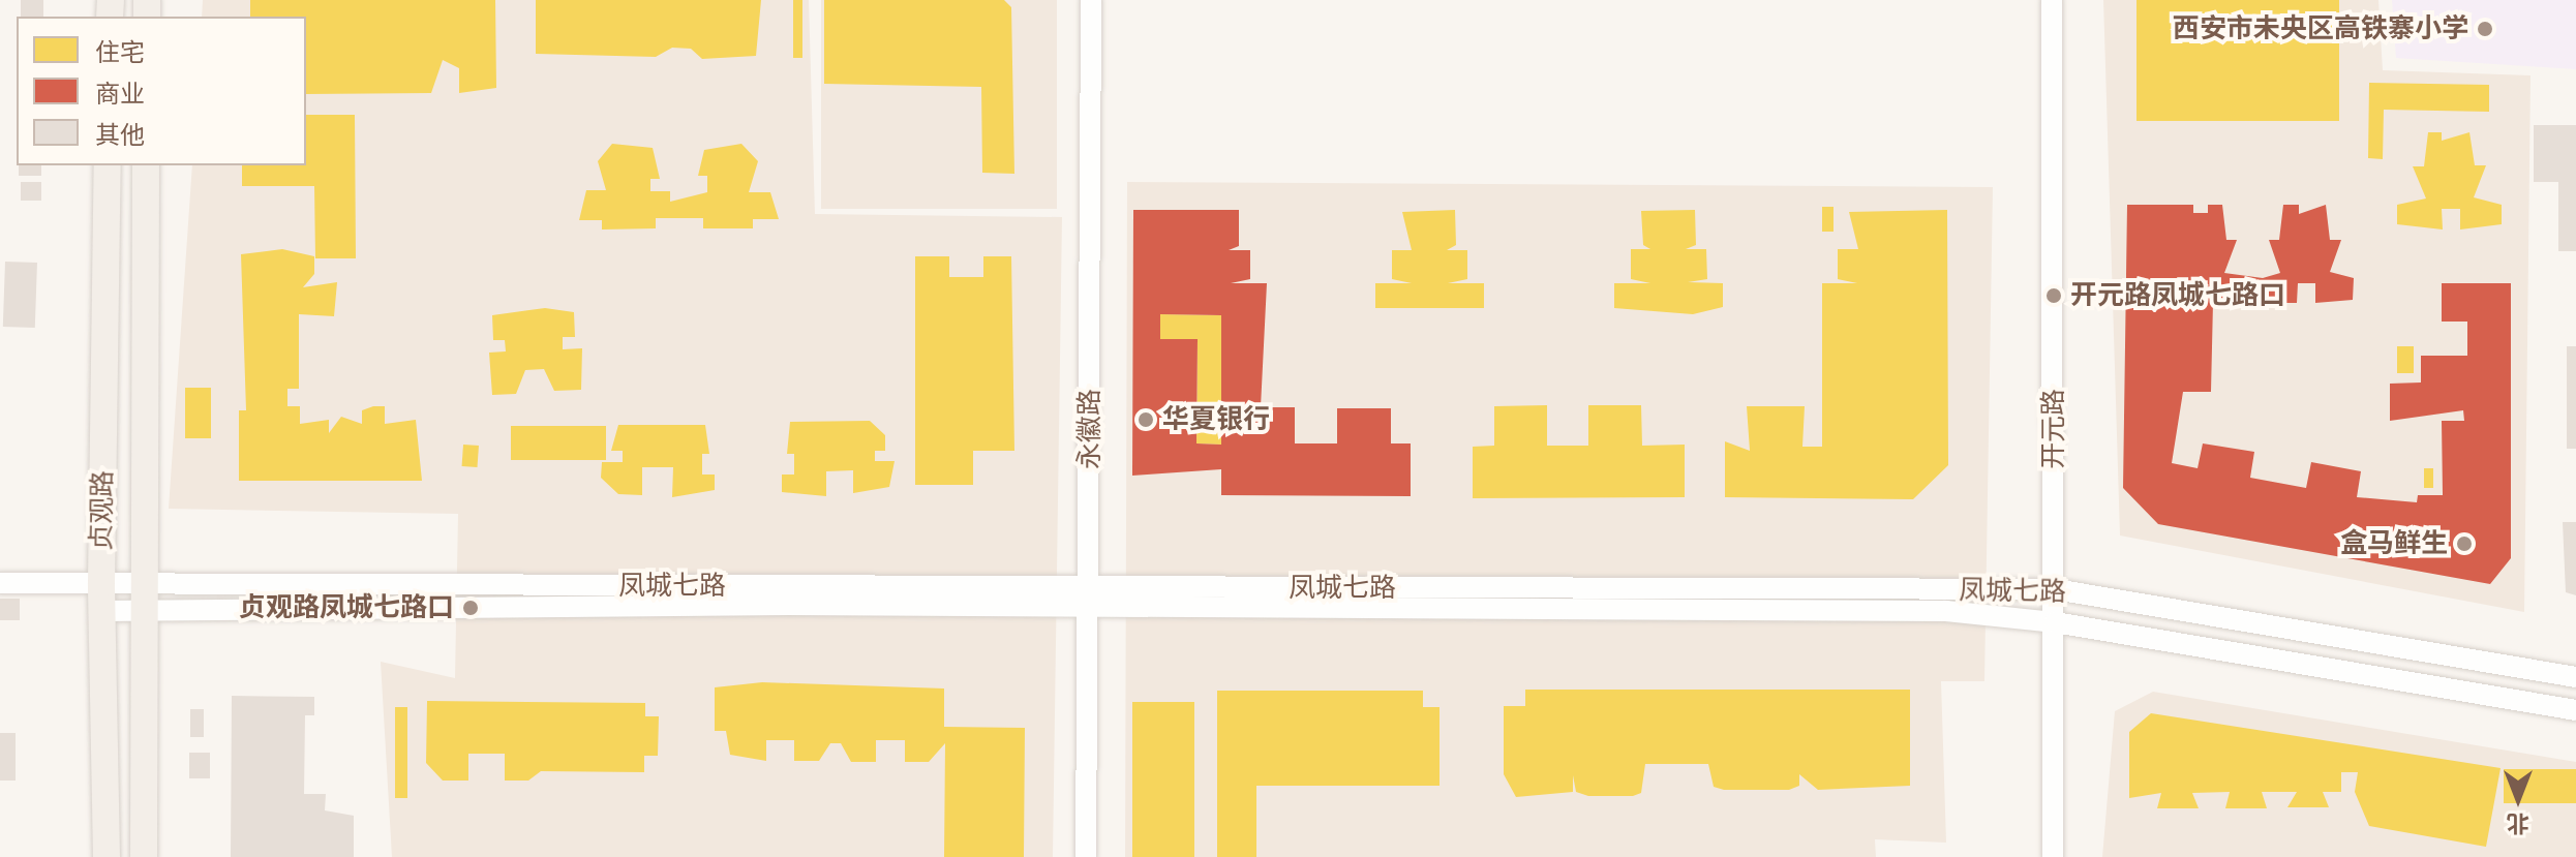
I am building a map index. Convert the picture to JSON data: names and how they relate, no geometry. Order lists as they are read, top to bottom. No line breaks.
{"streets":{"main road":["贞观路"],"street":["永徽路","开元路","凤城七路"]},"crossings":[["永徽路","凤城七路"],["开元路","凤城七路"],["贞观路","凤城七路"]],"places":["西安市未央区高铁寨小学","开元路凤城七路口","华夏银行","盒马鲜生","贞观路凤城七路口"],"legend":["住宅","商业","其他"],"north":"bottom"}
